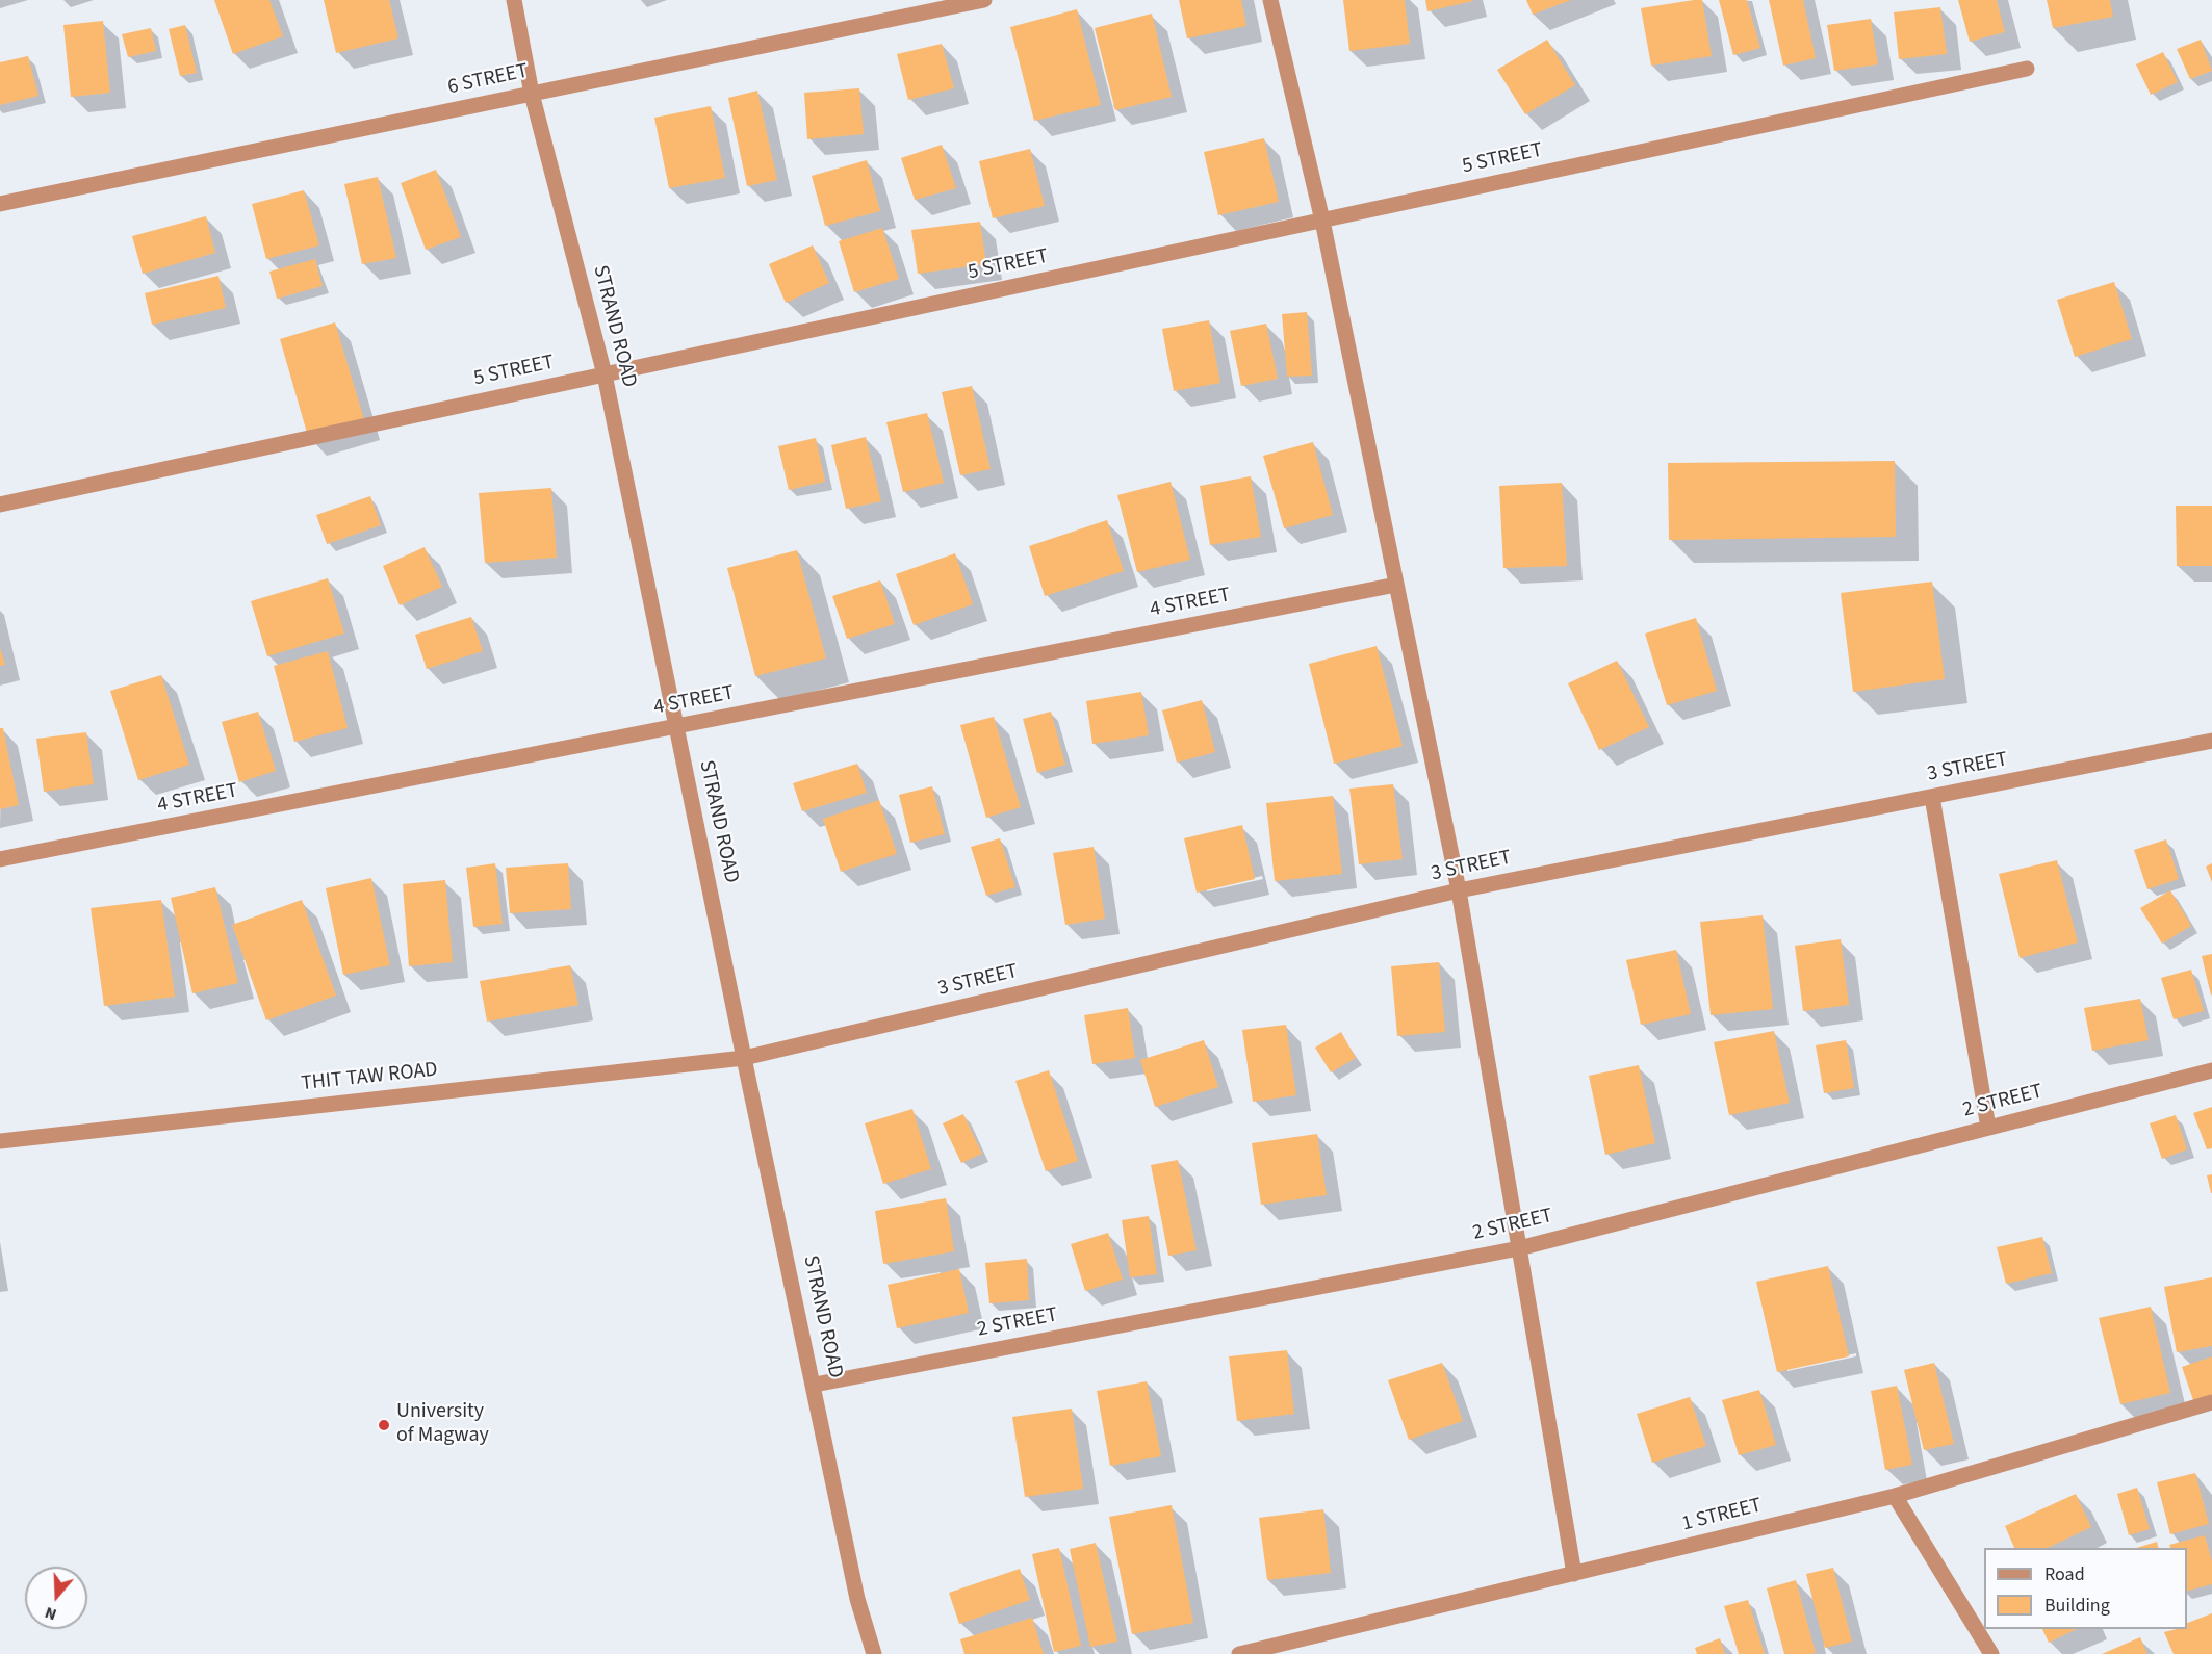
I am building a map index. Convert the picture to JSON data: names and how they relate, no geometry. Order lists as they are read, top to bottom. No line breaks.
{"streets":{"street":["6 STREET","5 STREET","STRAND ROAD","4 STREET","3 STREET","THIT TAW ROAD","2 STREET","1 STREET"]},"crossings":[["6 STREET","STRAND ROAD"],["5 STREET","STRAND ROAD"],["STRAND ROAD","4 STREET"],["STRAND ROAD","3 STREET"],["STRAND ROAD","THIT TAW ROAD"],["STRAND ROAD","2 STREET"],["3 STREET","THIT TAW ROAD"]],"places":["University of Magway"],"legend":["Road","Building"],"north":"bottom"}
